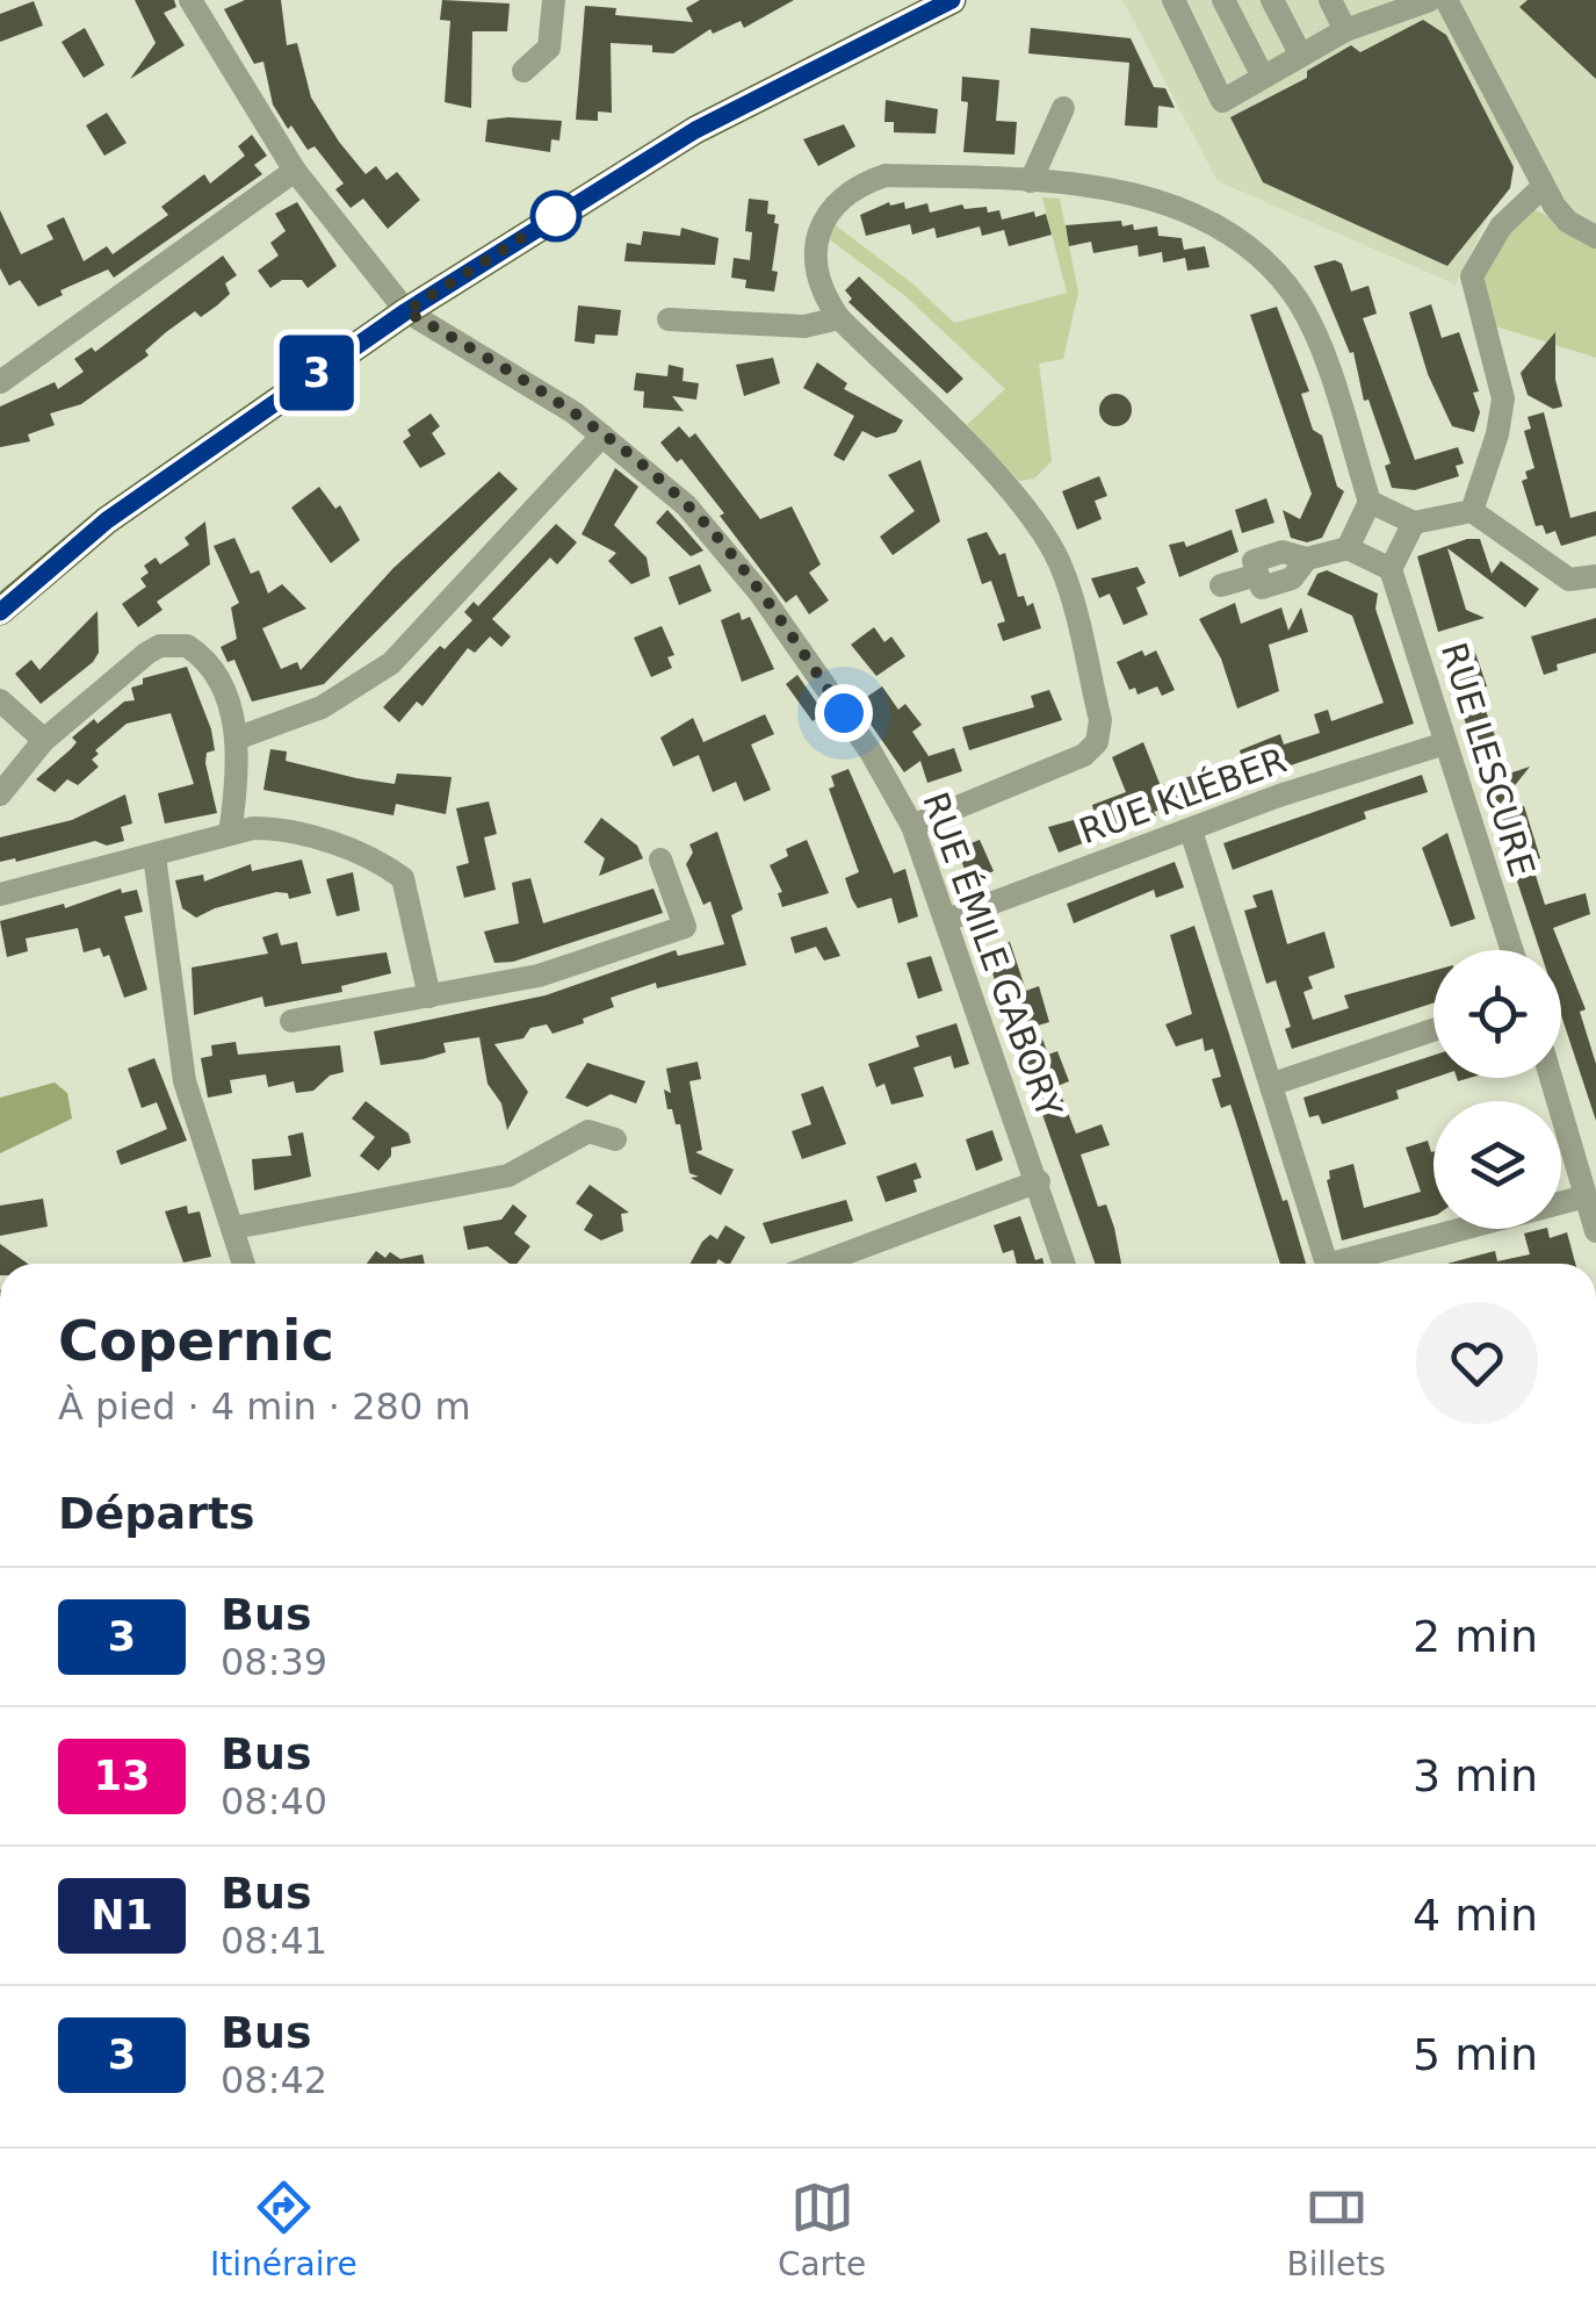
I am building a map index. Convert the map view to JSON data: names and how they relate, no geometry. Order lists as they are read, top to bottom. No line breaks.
{"streets":{"street":["RUE LESCURE","RUE KLÉBER","RUE ÉMILE GABORY"]},"crossings":[["RUE LESCURE","RUE KLÉBER"],["RUE KLÉBER","RUE ÉMILE GABORY"]],"lines":["bus line 3"],"page":{"on_map":"3","heading":[["Copernic","À pied · 4 min · 280 m"],"Départs"],"list":[{"mark":"3","name":"Bus","note":"08:39","value":"2 min"},{"mark":"13","name":"Bus","note":"08:40","value":"3 min"},{"mark":"N1","name":"Bus","note":"08:41","value":"4 min"},{"mark":"3","name":"Bus","note":"08:42","value":"5 min"}],"tabs":["Itinéraire","Carte","Billets"]}}
